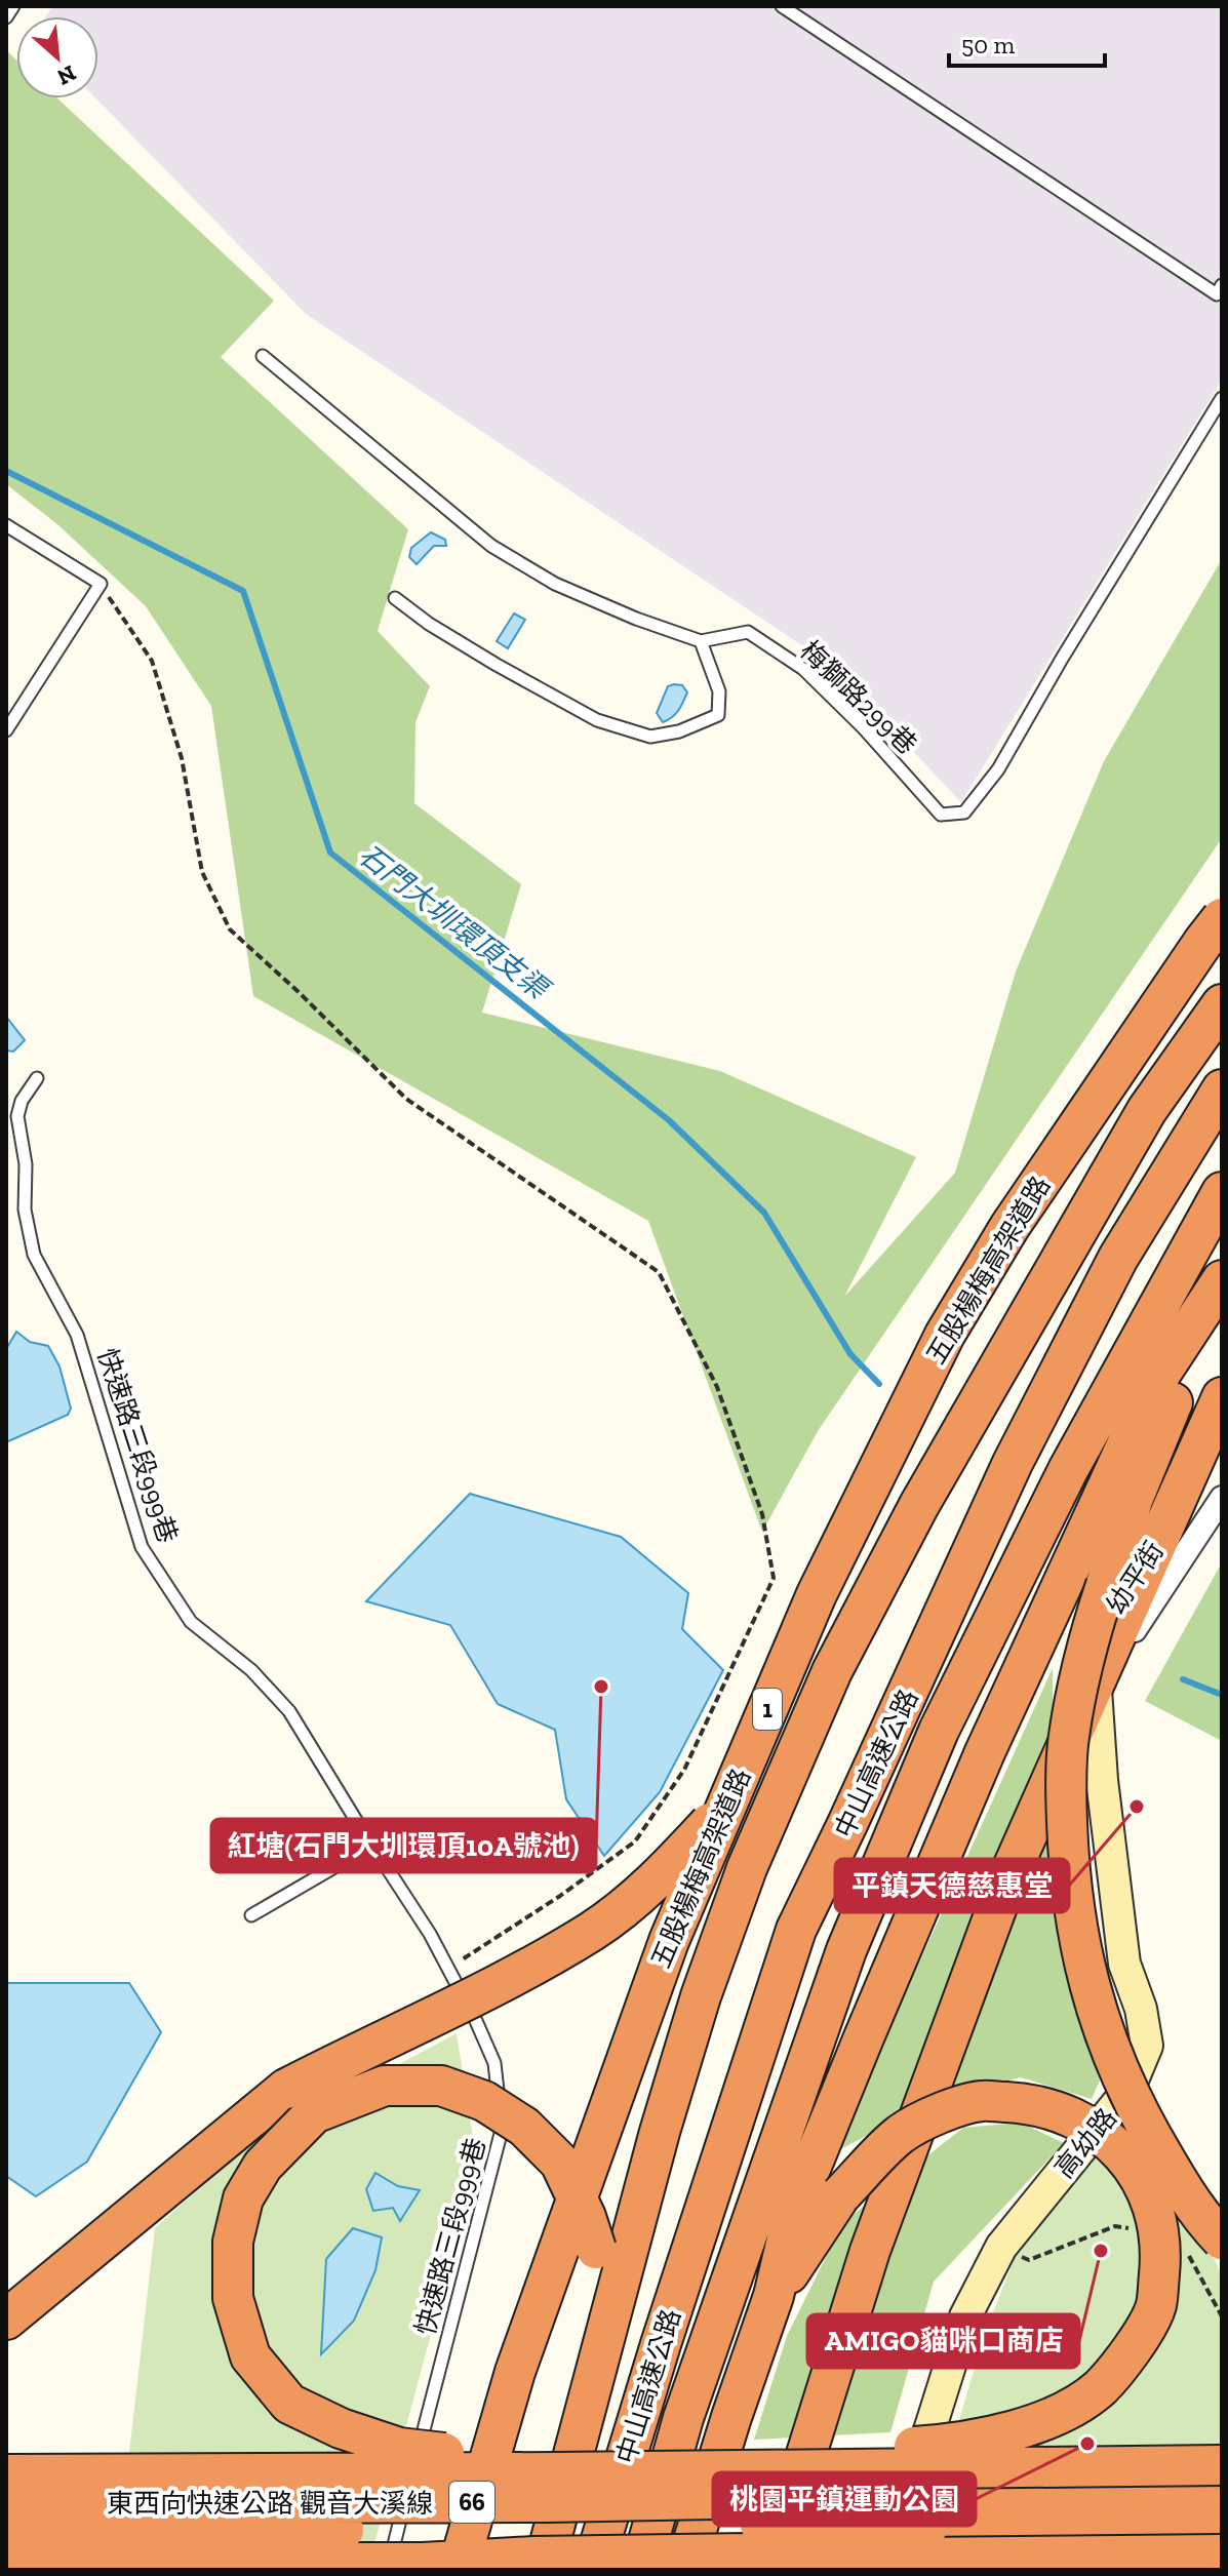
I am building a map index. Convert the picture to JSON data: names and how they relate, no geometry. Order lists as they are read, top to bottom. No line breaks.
{"streets":{"highway":["五股楊梅高架道路","1","中山高速公路","66","東西向快速公路 觀音大溪線"],"street":["幼平街","高幼路"],"lane":["梅獅路299巷","快速路三段999巷"]},"crossings":[["五股楊梅高架道路","快速路三段999巷"],["幼平街","高幼路"]],"water":["石門大圳環頂支渠"],"places":["紅塘(石門大圳環頂10A號池)","平鎮天德慈惠堂","AMIGO貓咪口商店","桃園平鎮運動公園"],"scale_bar":"50 m","north":"bottom right"}
